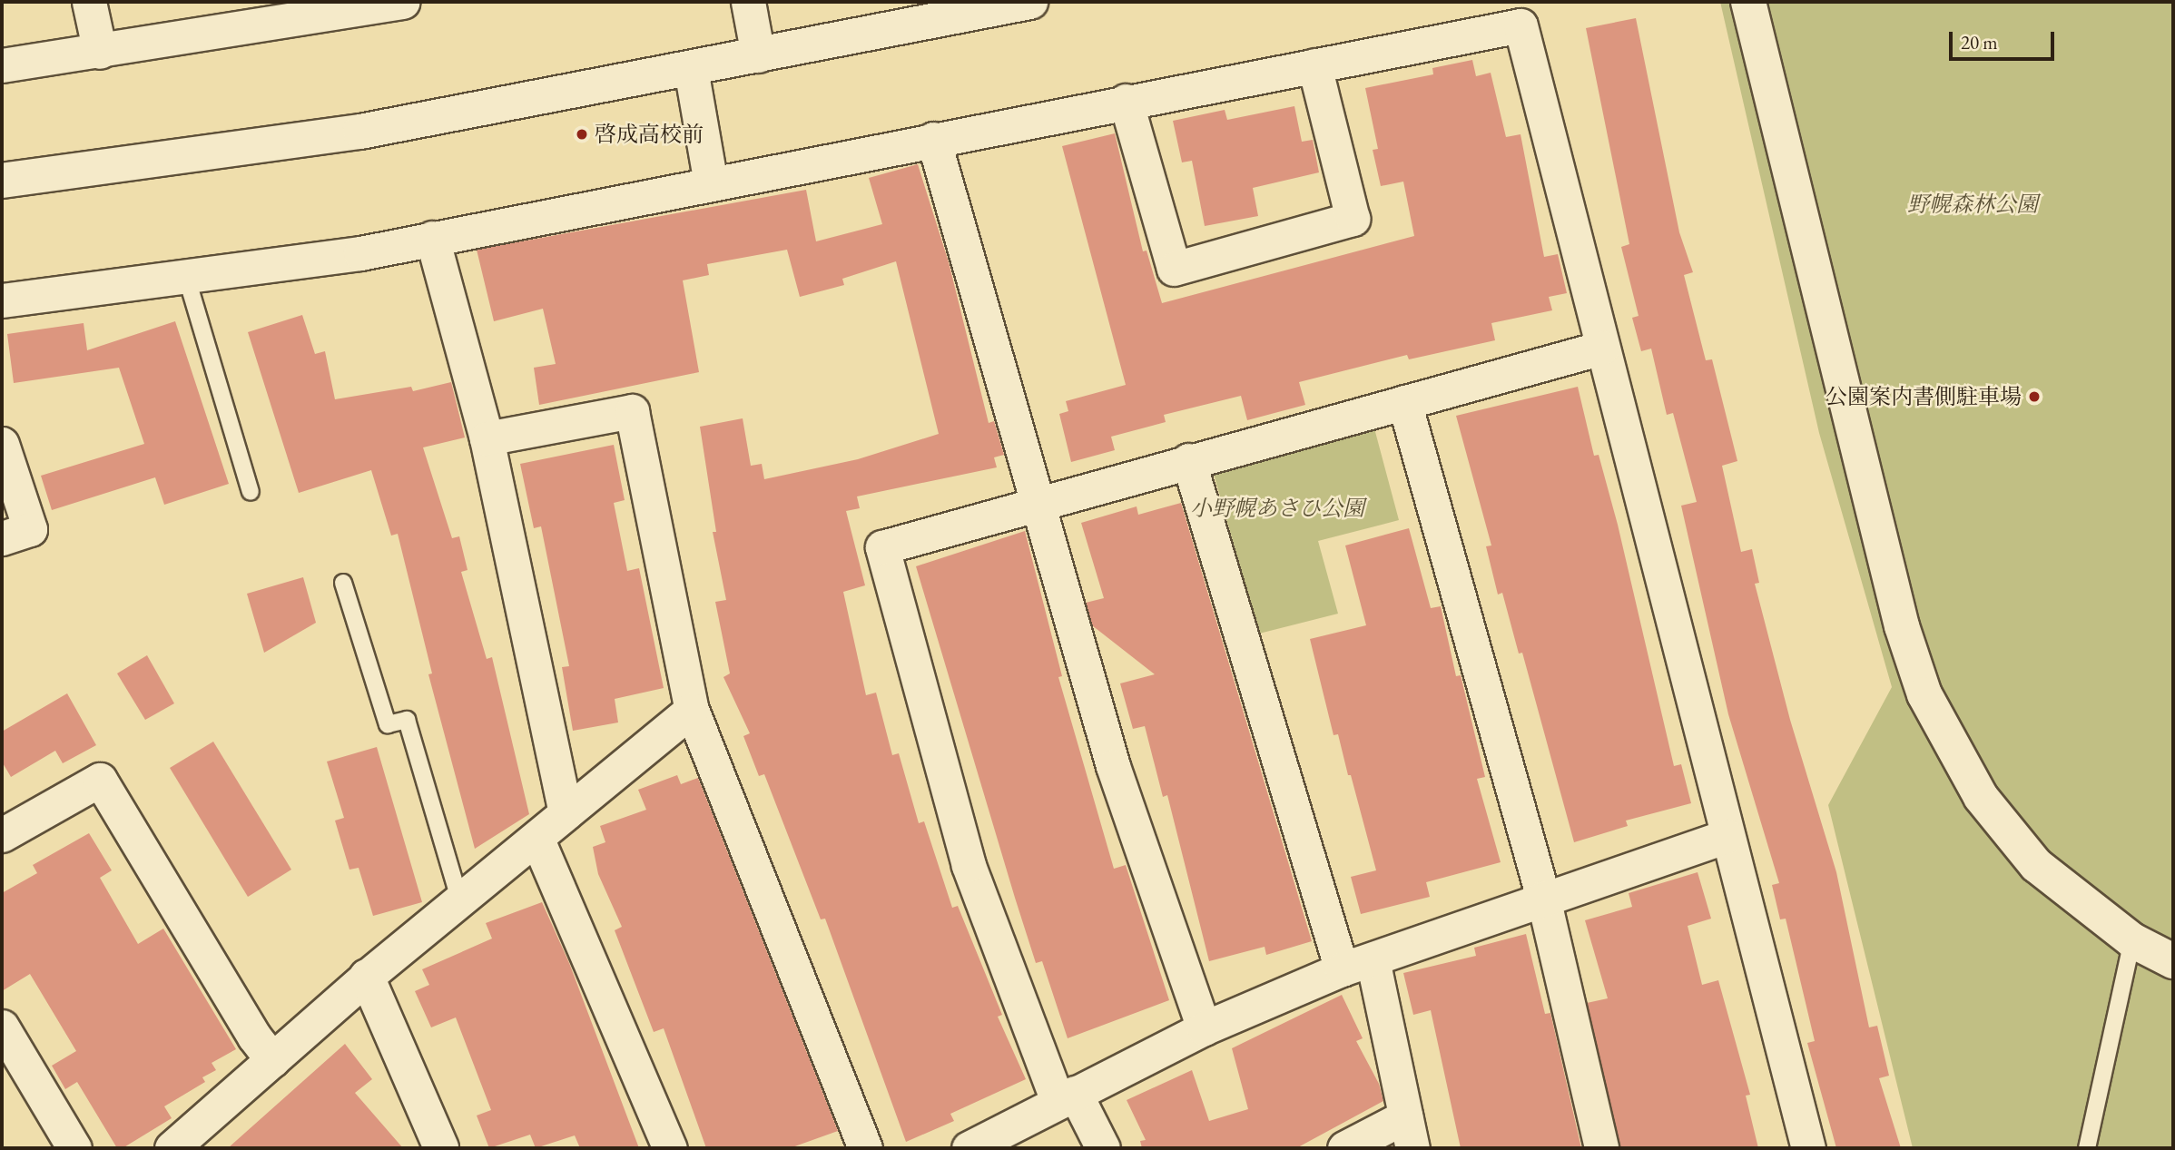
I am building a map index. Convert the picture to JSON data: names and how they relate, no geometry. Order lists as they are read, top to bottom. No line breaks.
{"parks":["野幌森林公園","小野幌あさひ公園"],"places":["啓成高校前","公園案内書側駐車場"],"scale_bar":"20 m"}
